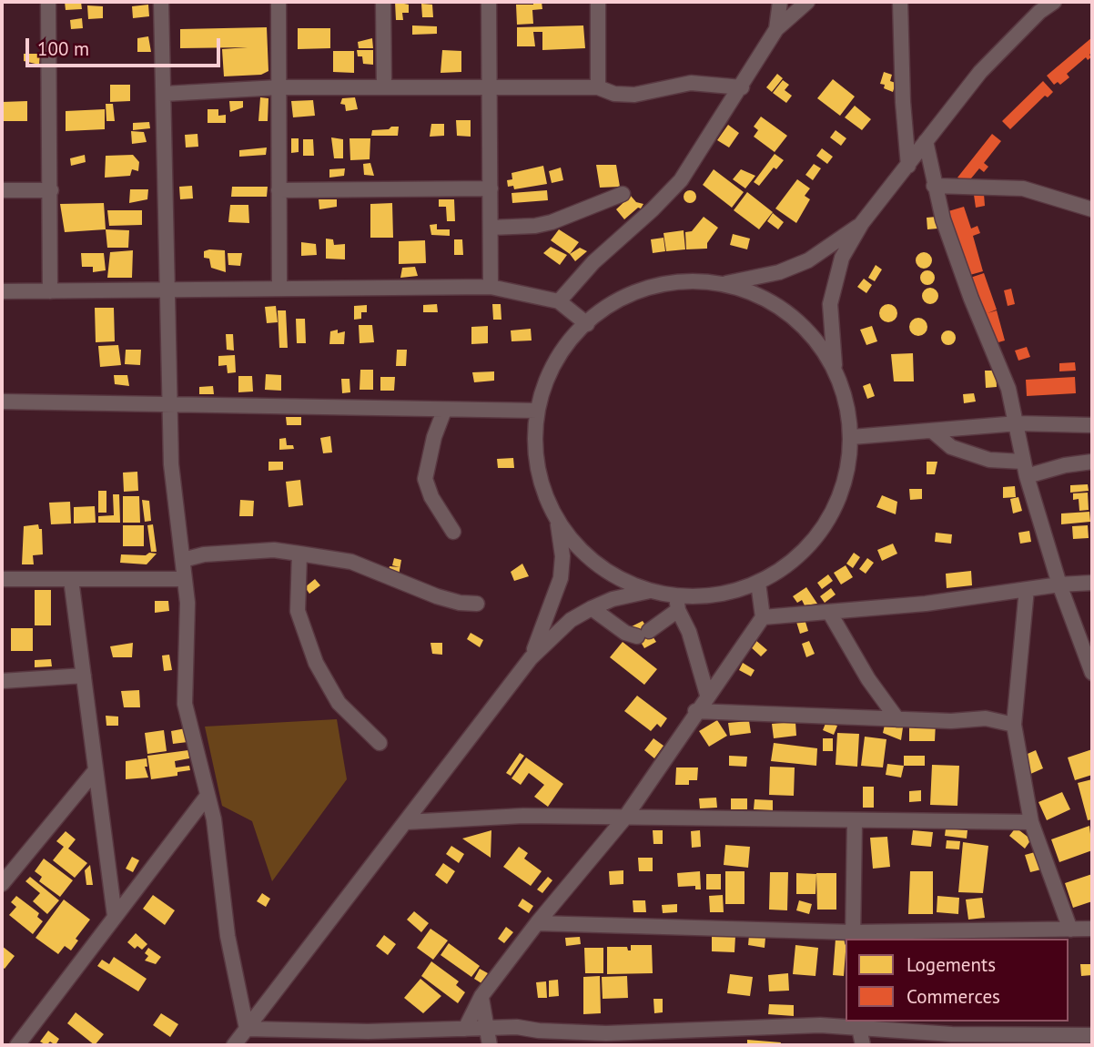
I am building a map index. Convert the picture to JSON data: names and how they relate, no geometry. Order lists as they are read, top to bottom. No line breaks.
{"legend":["Logements","Commerces"],"scale_bar":"100 m"}
